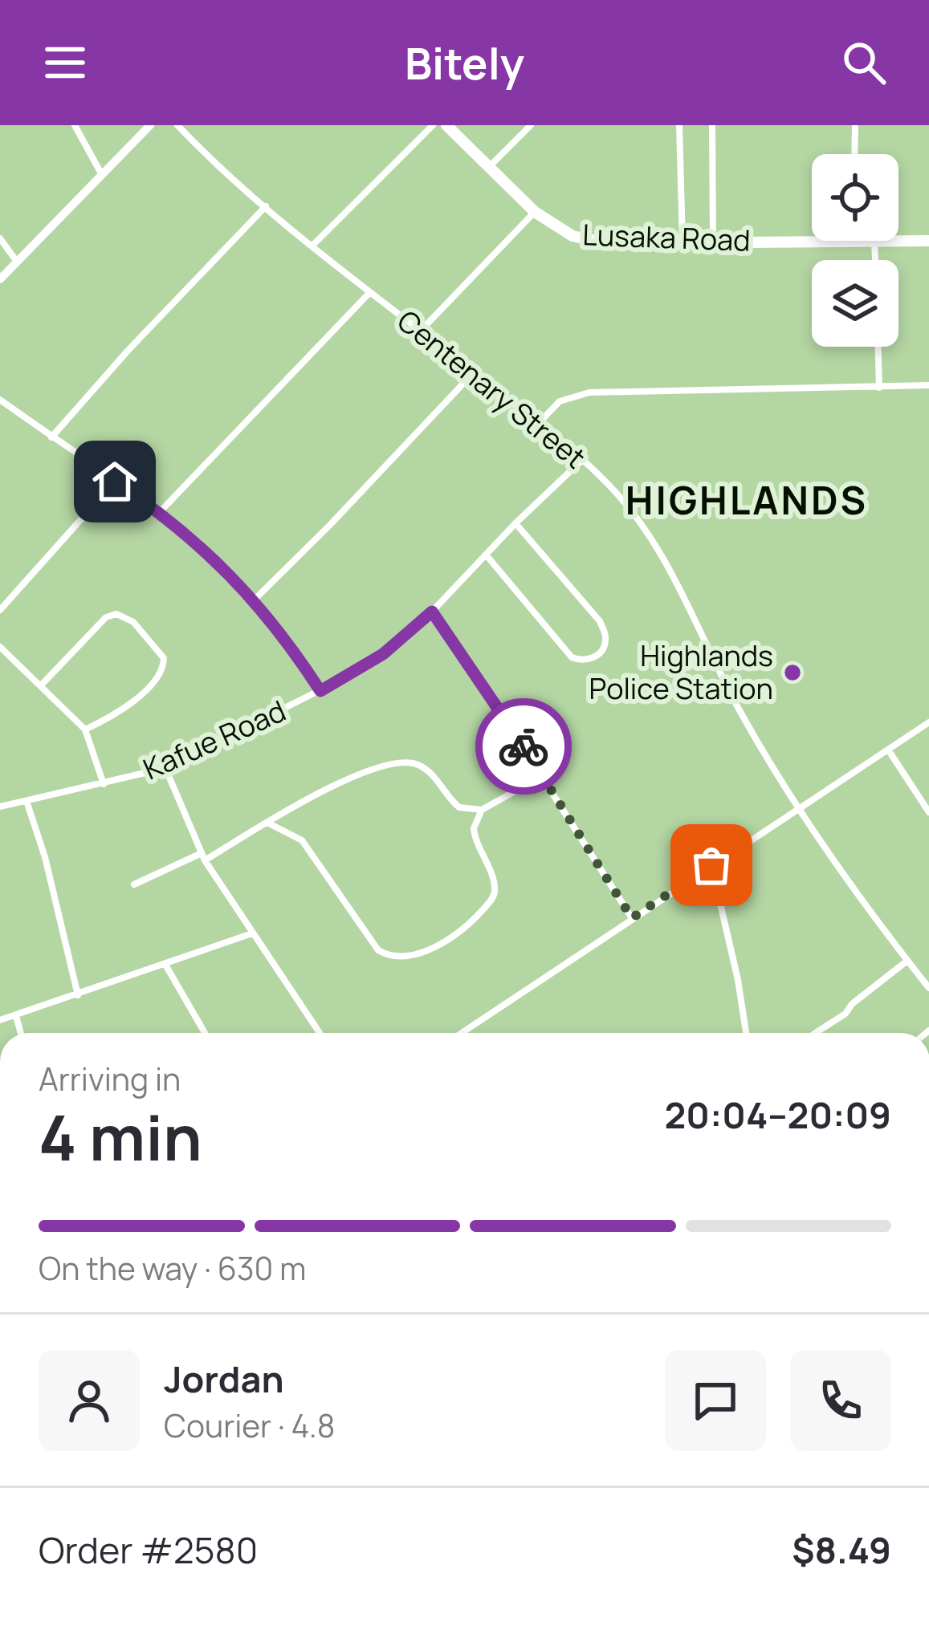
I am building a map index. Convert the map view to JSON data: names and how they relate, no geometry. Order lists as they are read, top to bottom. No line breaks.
{"streets":{"highway":["Lusaka Road"],"street":["Centenary Street","Kafue Road"]},"crossings":[["Centenary Street","Kafue Road"]],"districts":["HIGHLANDS"],"places":["Highlands Police Station"],"page":{"header":"Bitely","heading":["4 min","Arriving in","20:04–20:09"],"panel":["Jordan","Courier · 4.8","Order #2580","$8.49"],"bar":"On the way · 630 m"}}
